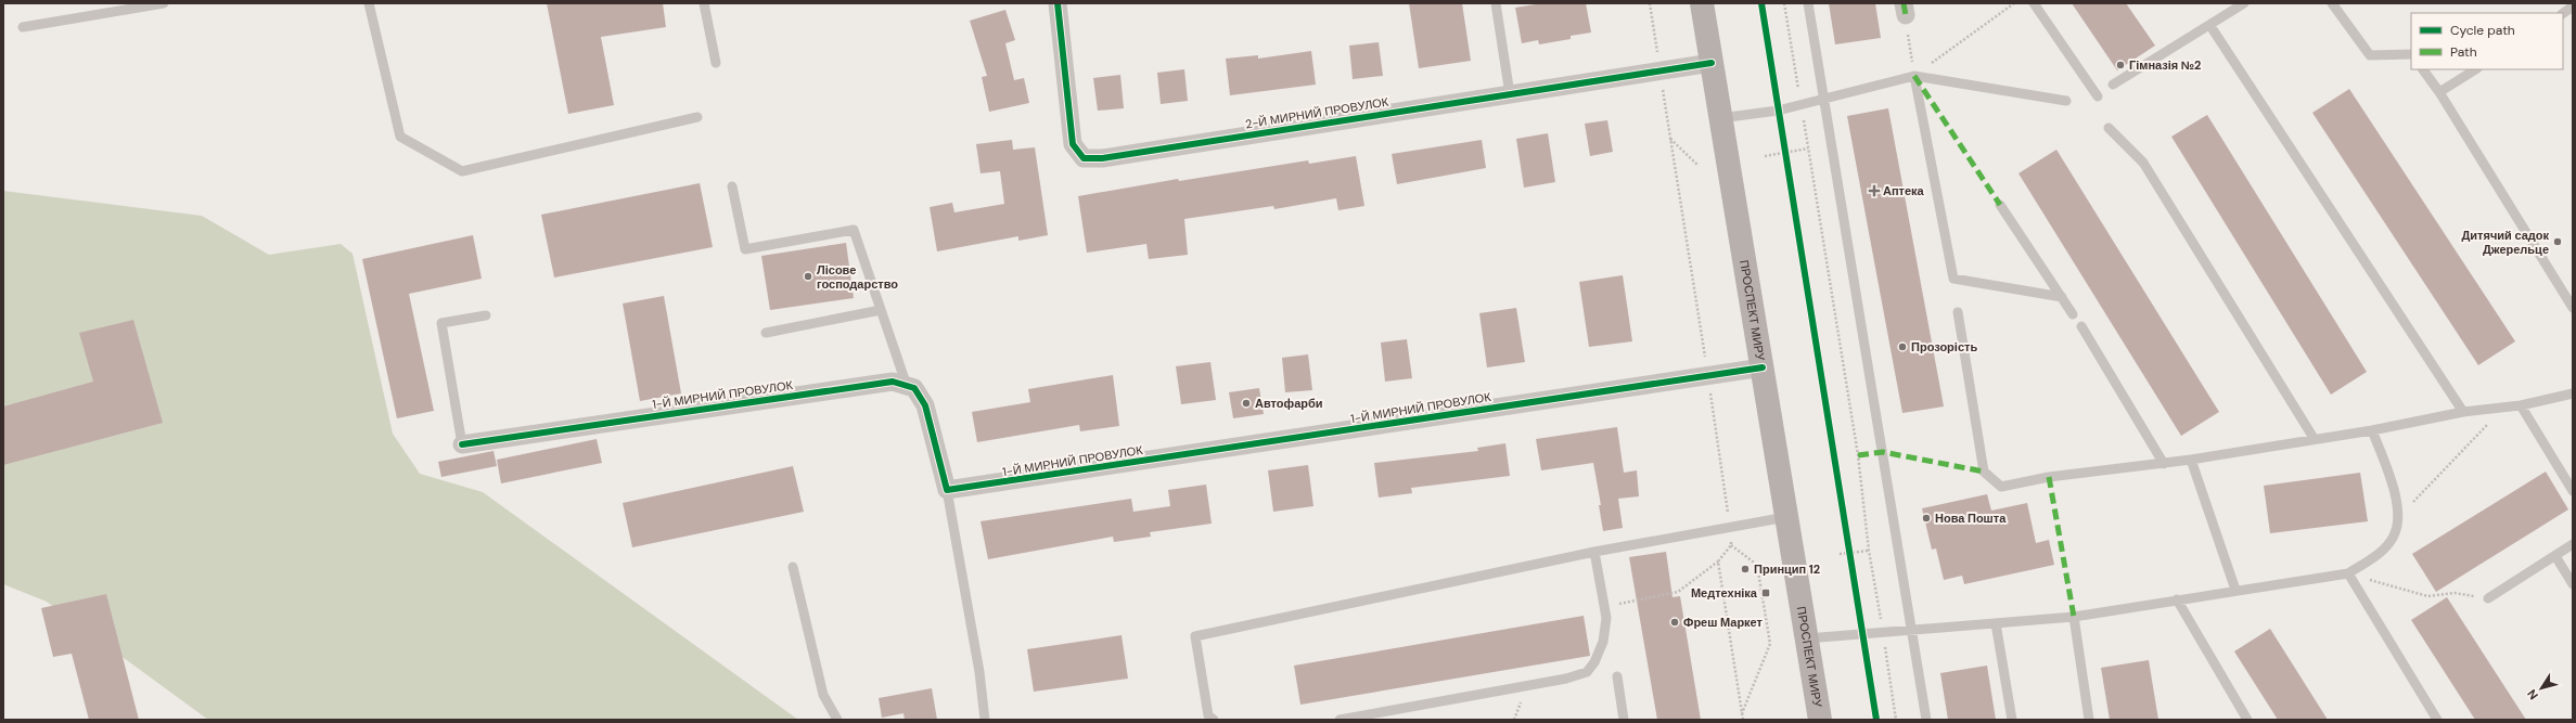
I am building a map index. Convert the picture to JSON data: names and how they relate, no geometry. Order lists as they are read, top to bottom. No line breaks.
{"streets":{"main road":["ПРОСПЕКТ МИРУ"],"street":["2-Й МИРНИЙ ПРОВУЛОК","1-Й МИРНИЙ ПРОВУЛОК"]},"crossings":[["2-Й МИРНИЙ ПРОВУЛОК","ПРОСПЕКТ МИРУ"],["ПРОСПЕКТ МИРУ","1-Й МИРНИЙ ПРОВУЛОК"]],"places":{"other":["Гімназія №2","Дитячий садок Джерельце","Лісове господарство","Прозорість","Автофарби","Нова Пошта","Принцип 12","Фреш Маркет"],"health":["Аптека"],"transit":["Медтехніка"]},"legend":["Cycle path","Path"],"north":"bottom left"}
